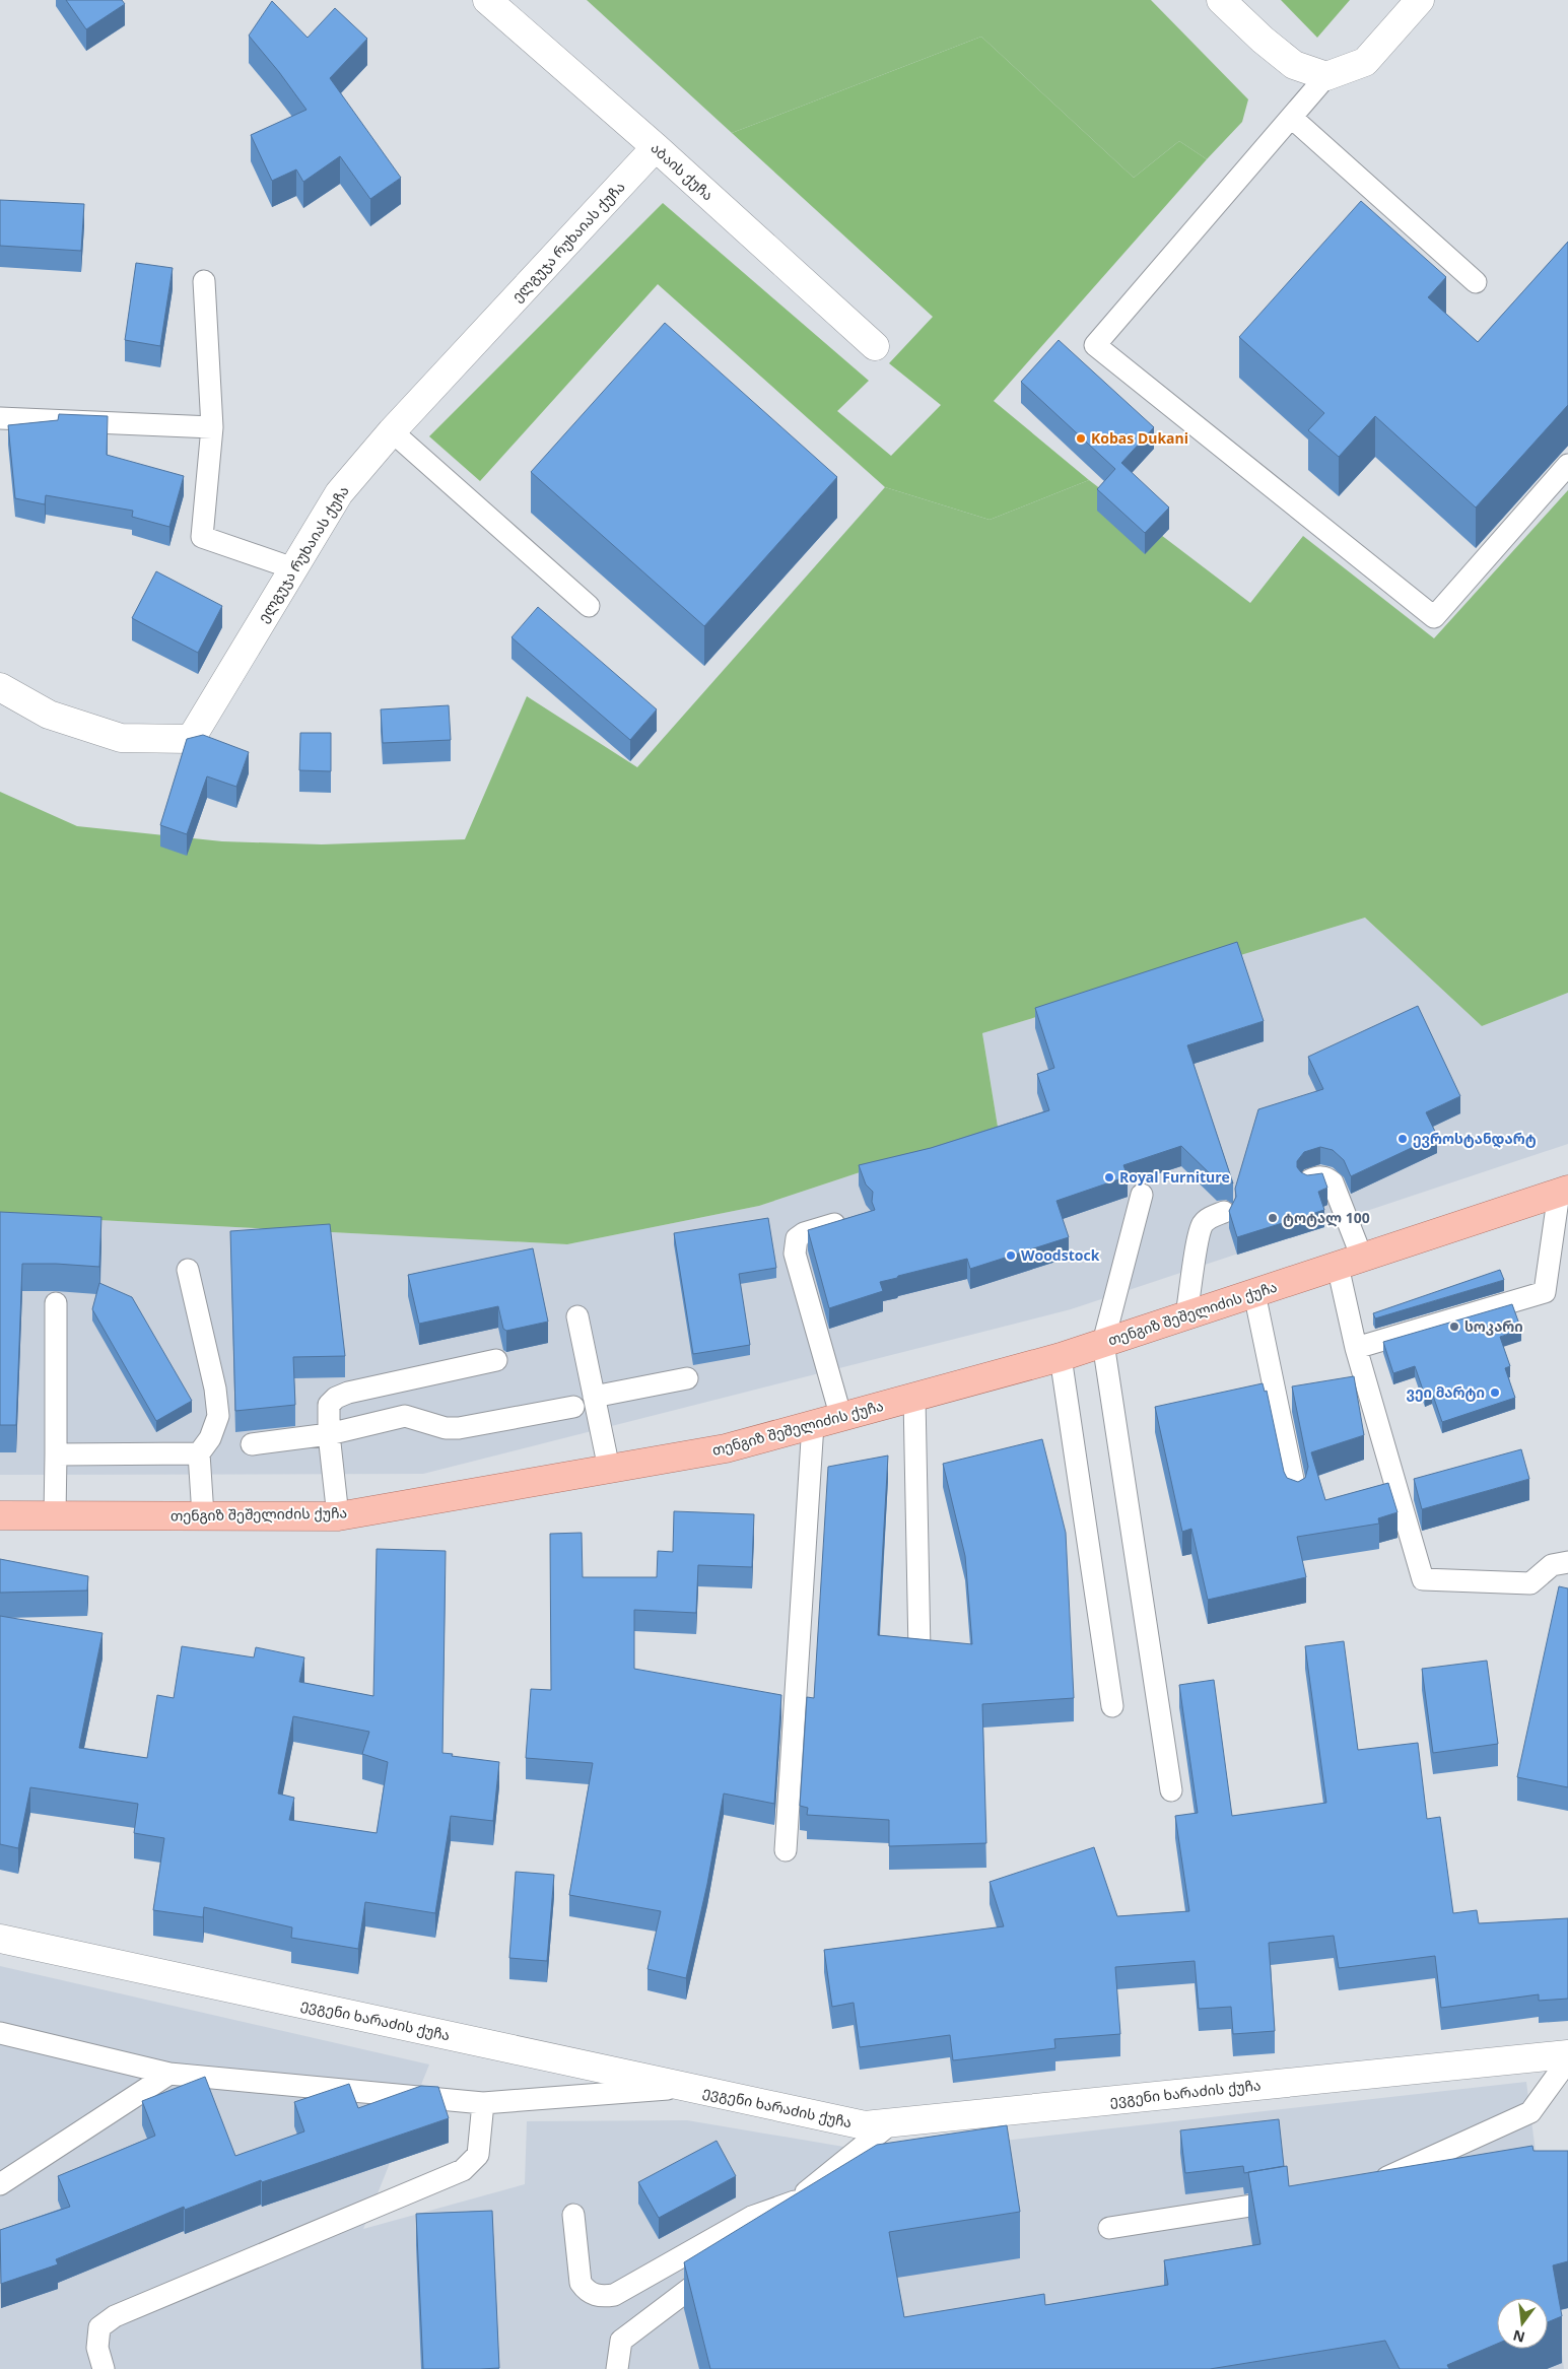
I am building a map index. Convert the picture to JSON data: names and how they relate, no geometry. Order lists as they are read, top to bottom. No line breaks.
{"streets":{"main road":["თენგიზ შეშელიძის ქუჩა"],"street":["აბაის ქუჩა","ელგუჯა რუხაიას ქუჩა","ევგენი ხარაძის ქუჩა"]},"crossings":[["აბაის ქუჩა","ელგუჯა რუხაიას ქუჩა"]],"places":["Kobas Dukani","ევროსტანდარტ","Royal Furniture","ტოტალ 100","Woodstock","სოკარი","ვეი მარტი"],"north":"bottom"}
